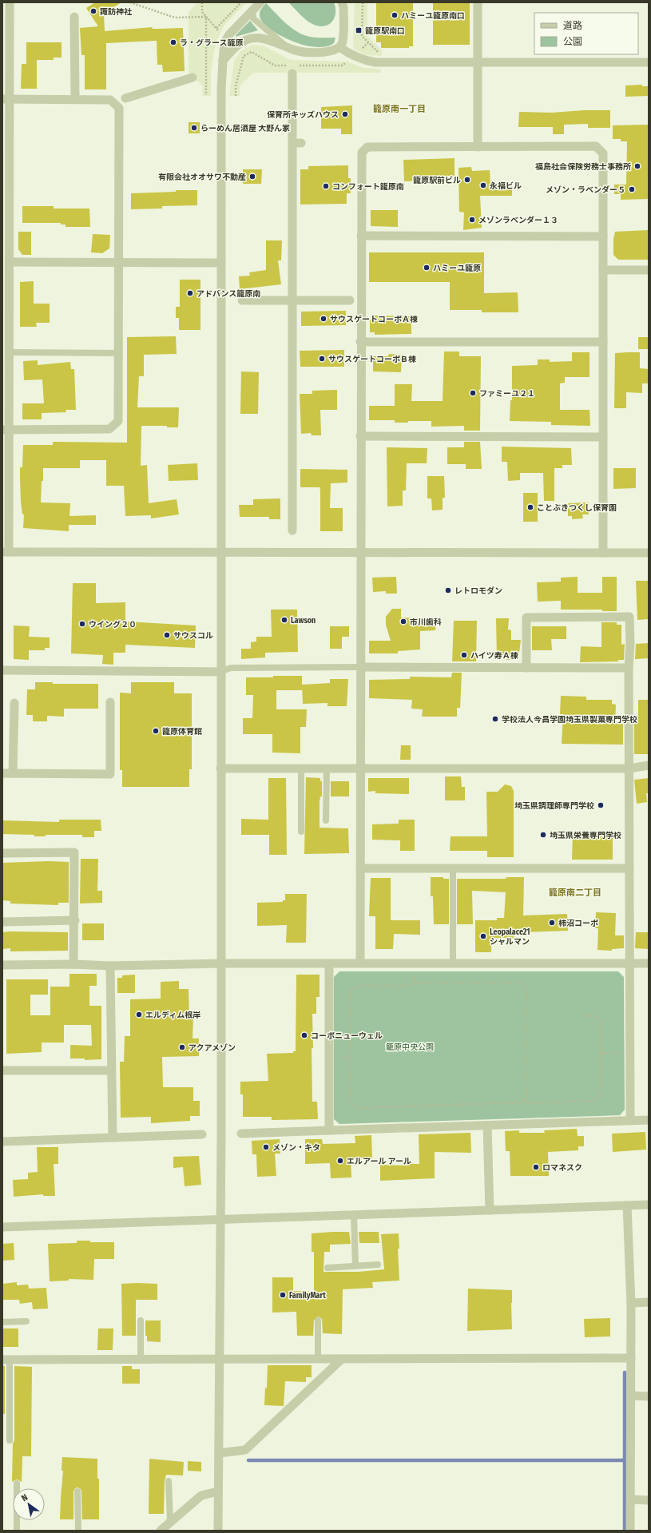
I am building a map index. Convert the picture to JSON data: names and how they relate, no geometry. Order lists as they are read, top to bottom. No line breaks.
{"districts":["籠原南一丁目","籠原南二丁目"],"parks":["籠原中央公園"],"places":{"other":["諏訪神社","ハミーユ籠原南口","ラ・グラース籠原","保育所キッズハウス","らーめん居酒屋 大野ん家","福島社会保険労務士事務所","有限会社オオサワ不動産","籠原駅前ビル","永福ビル","コンフォート籠原南","メゾン・ラベンダー５","メゾンラベンダー１３","ハミーユ籠原","アドバンス籠原南","サウスゲートコーポＡ棟","サウスゲートコーポＢ棟","ファミーユ２１","ことぶきつくし保育園","レトロモダン","Lawson","市川歯科","ウイング２０","サウスコル","ハイツ寿Ａ棟","学校法人今昌学園埼玉県製菓専門学校","籠原体育館","埼玉県調理師専門学校","埼玉県栄養専門学校","柿沼コーポ","Leopalace21 シャルマン","エルディム根岸","コーポニューウェル","アクアメゾン","メゾン・キタ","エルアール アール","ロマネスク","FamilyMart"],"transit":["籠原駅南口"]},"legend":["道路","公園"],"north":"top left"}
